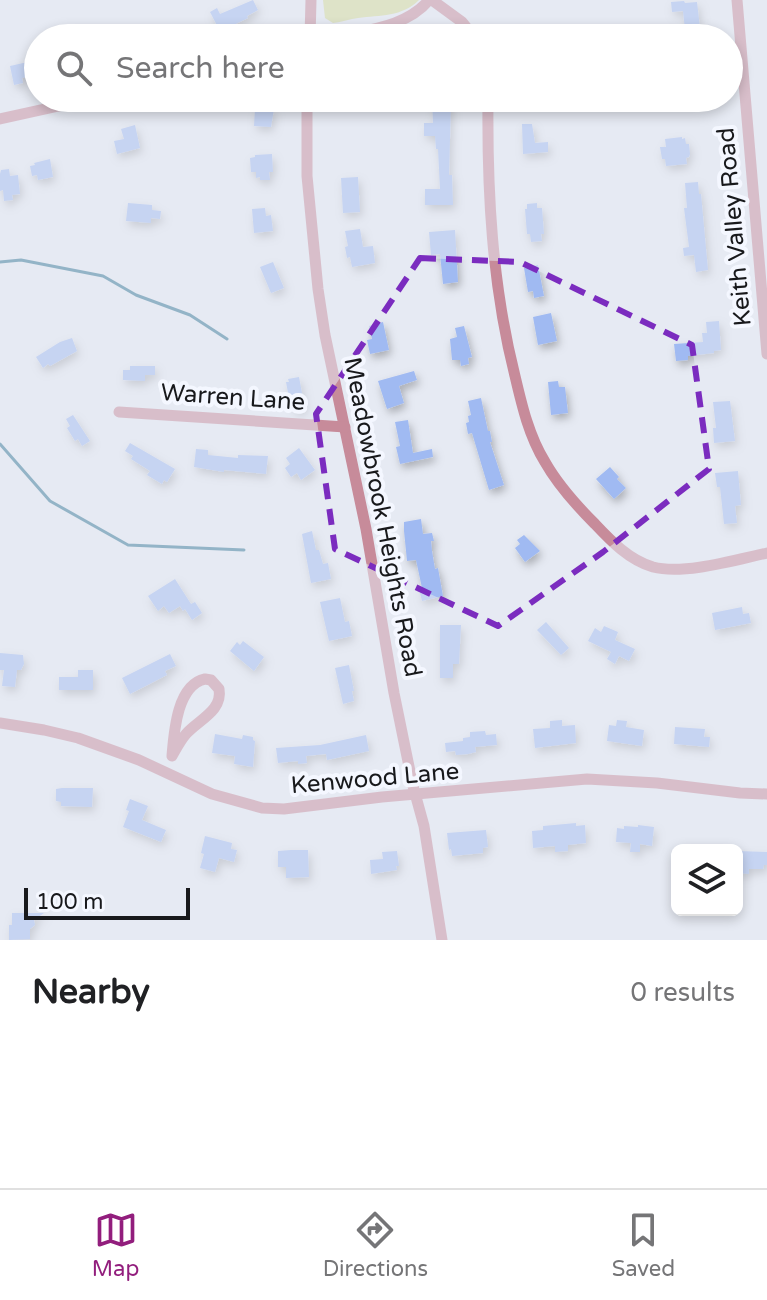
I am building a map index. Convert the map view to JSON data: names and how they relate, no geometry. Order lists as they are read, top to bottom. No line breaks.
{"streets":{"street":["Keith Valley Road","Warren Lane","Meadowbrook Heights Road","Kenwood Lane"]},"crossings":[["Warren Lane","Meadowbrook Heights Road"],["Meadowbrook Heights Road","Kenwood Lane"]],"scale_bar":"100 m","page":{"search":"Search here","scale":"100 m","heading":["Nearby","0 results"],"nav":["Map","Directions","Saved"]}}
